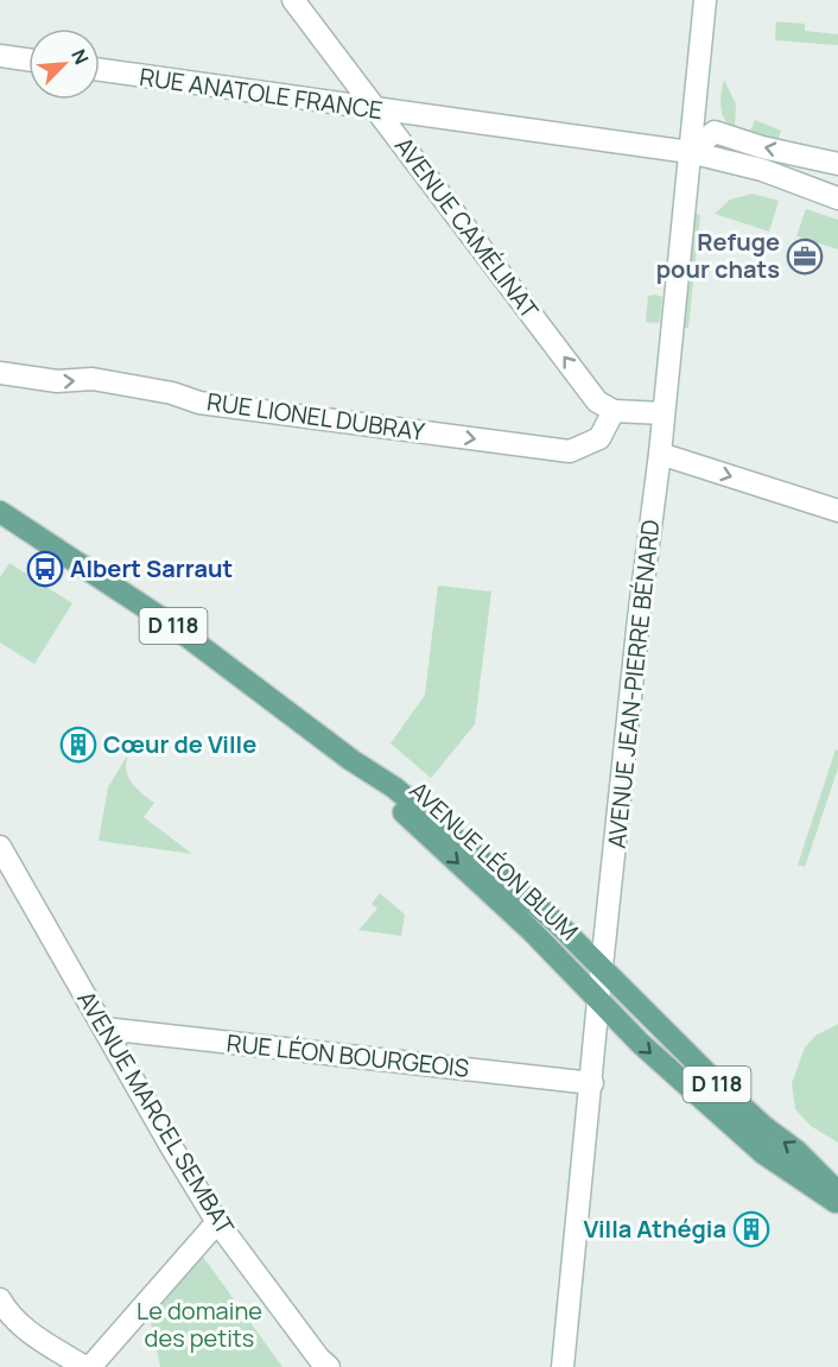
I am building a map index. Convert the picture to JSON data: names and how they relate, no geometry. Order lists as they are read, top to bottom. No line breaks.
{"streets":{"main road":["D 118","AVENUE LÉON BLUM"],"street":["RUE ANATOLE FRANCE","AVENUE CAMÉLINAT","RUE LIONEL DUBRAY","AVENUE JEAN-PIERRE BÉNARD","RUE LÉON BOURGEOIS","AVENUE MARCEL SEMBAT"]},"crossings":[["RUE ANATOLE FRANCE","AVENUE CAMÉLINAT"],["RUE ANATOLE FRANCE","AVENUE JEAN-PIERRE BÉNARD"],["AVENUE CAMÉLINAT","RUE LIONEL DUBRAY"],["D 118","AVENUE JEAN-PIERRE BÉNARD"],["D 118","AVENUE LÉON BLUM"],["AVENUE JEAN-PIERRE BÉNARD","AVENUE LÉON BLUM"],["AVENUE JEAN-PIERRE BÉNARD","RUE LÉON BOURGEOIS"],["RUE LÉON BOURGEOIS","AVENUE MARCEL SEMBAT"]],"one_way":["AVENUE CAMÉLINAT","RUE LIONEL DUBRAY"],"parks":["Le domaine des petits"],"places":{"office":["Refuge pour chats"],"bus stop":["Albert Sarraut"],"building":["Cœur de Ville","Villa Athégia"]},"north":"top right"}
